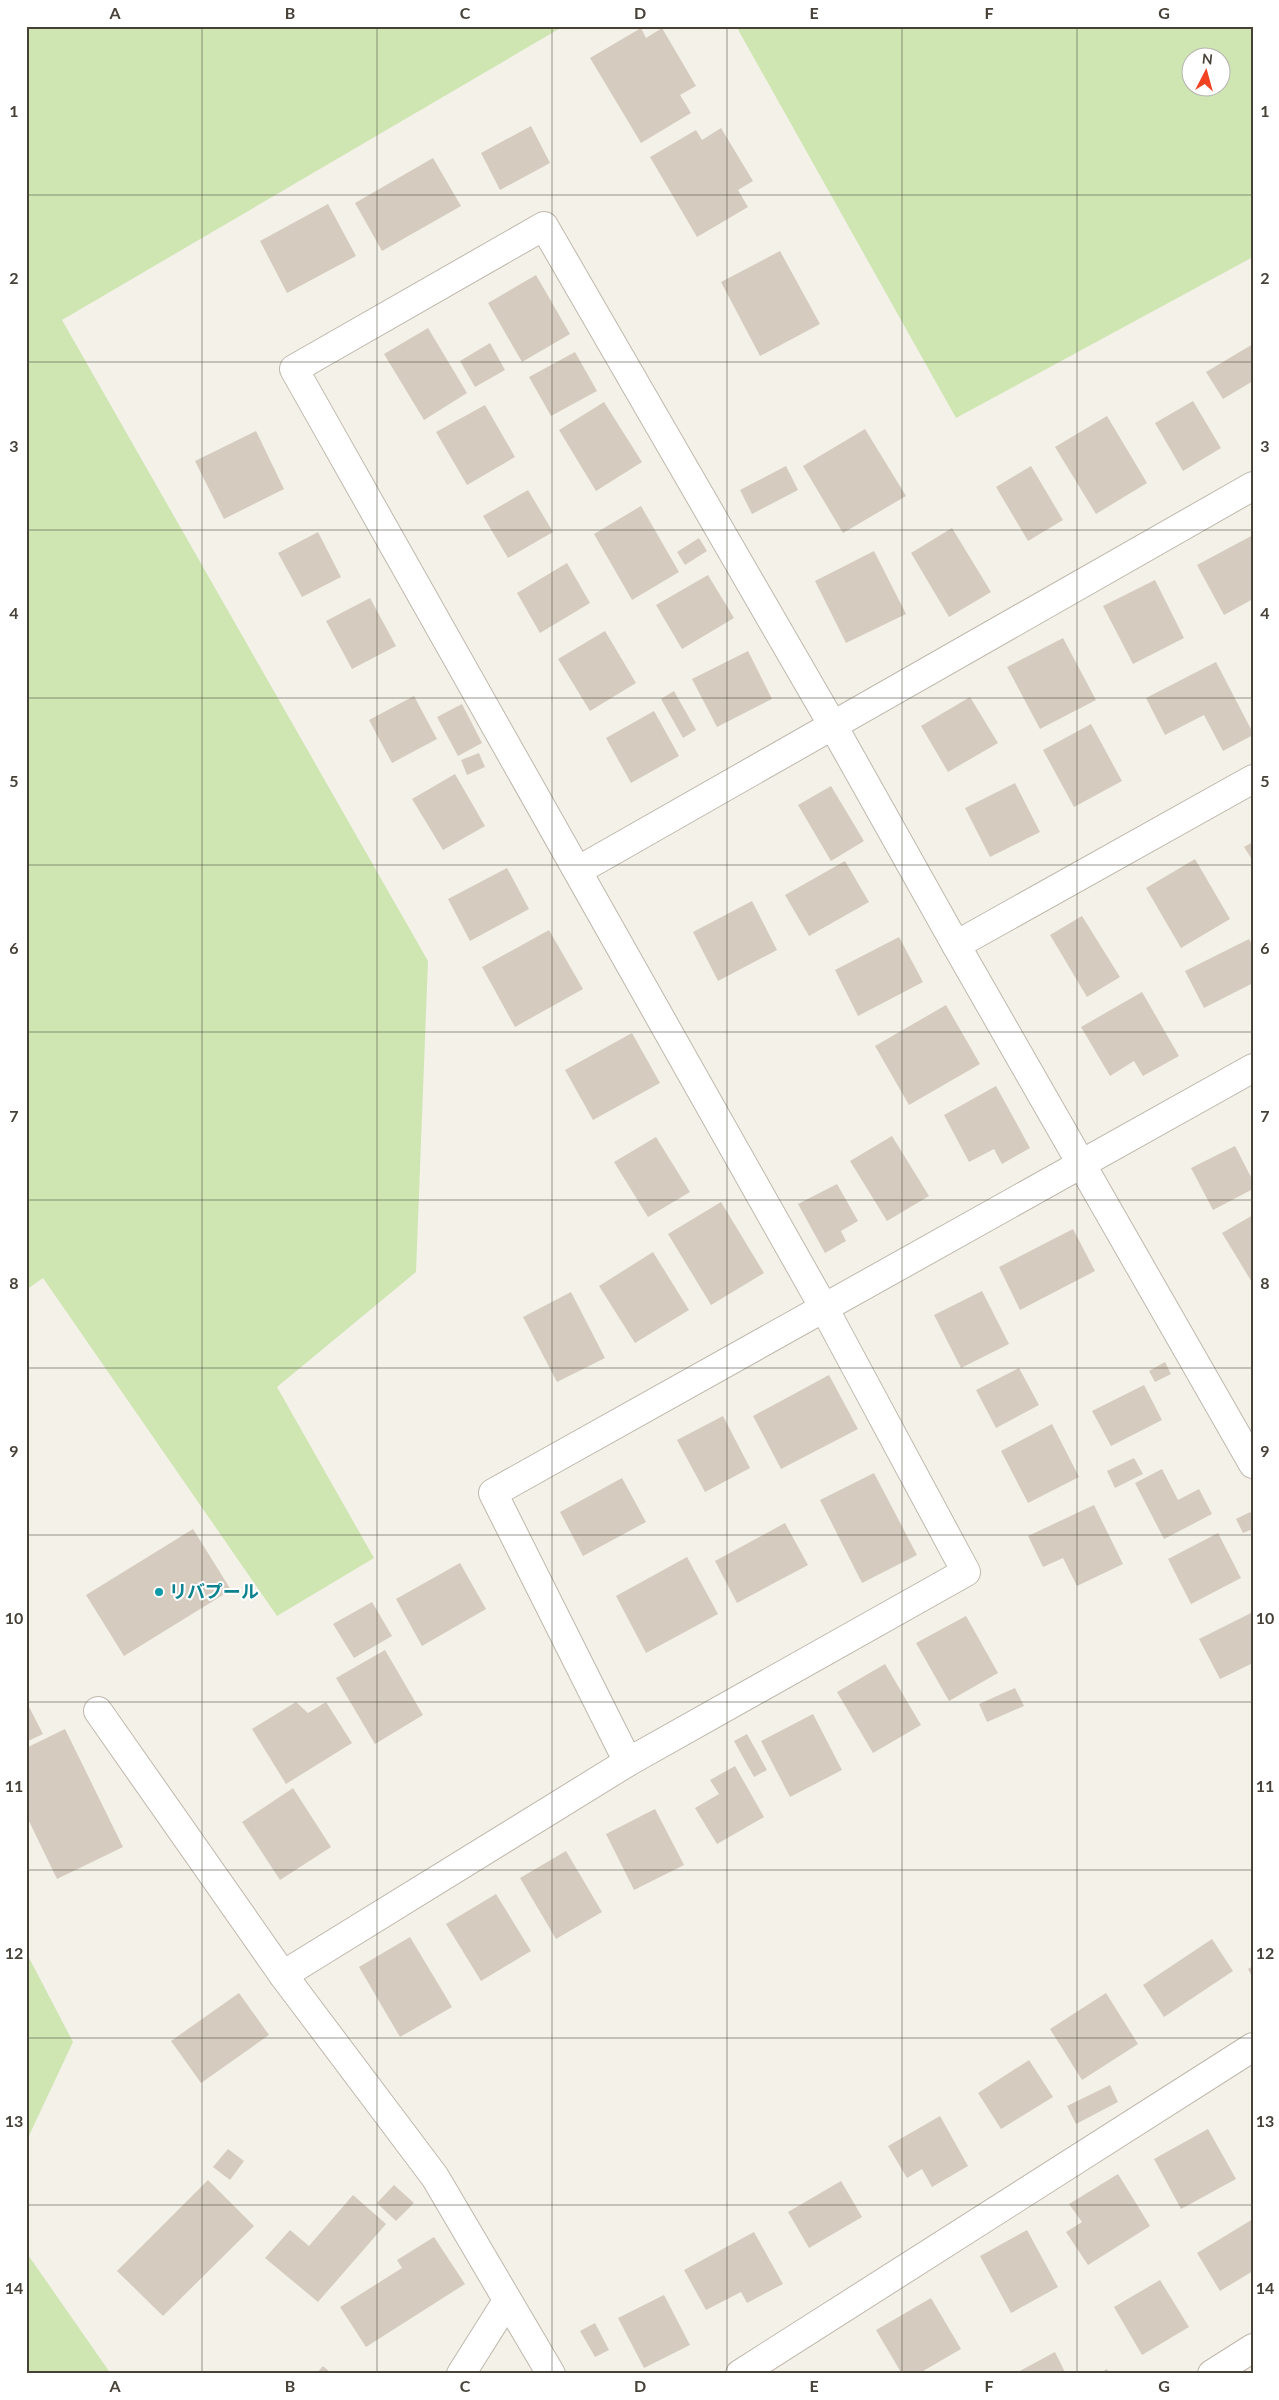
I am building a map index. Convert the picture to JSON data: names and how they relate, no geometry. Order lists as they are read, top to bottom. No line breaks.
{"places":["リバプール"],"north":"top","grid":{"columns":["A","B","C","D","E","F","G"],"rows":["1","2","3","4","5","6","7","8","9","10","11","12","13","14"]}}
